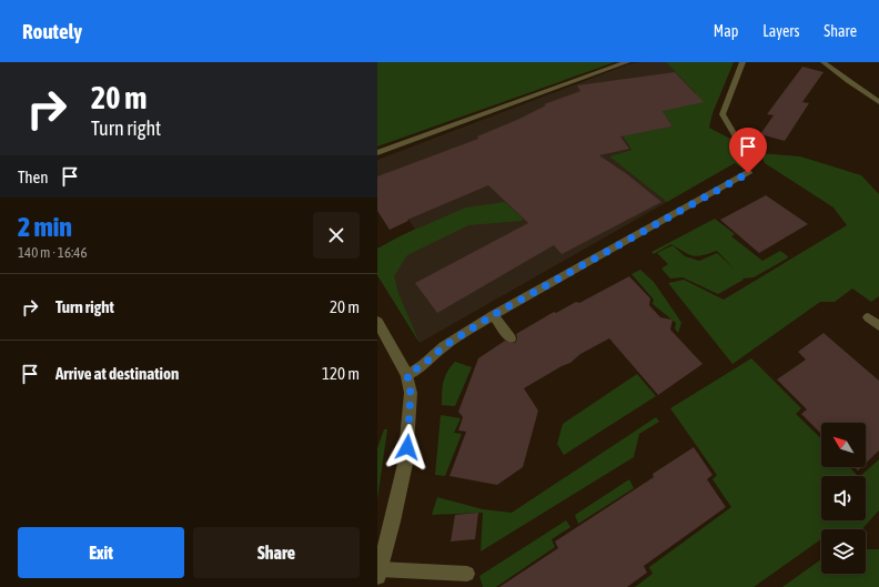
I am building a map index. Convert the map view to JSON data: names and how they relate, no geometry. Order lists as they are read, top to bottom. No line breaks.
{"north":"top left","page":{"header":"Routely","nav":["Map","Layers","Share"],"turn":["20 m","Turn right"],"then":"Then","heading":["2 min","140 m · 16:46"],"list":[{"name":"Turn right","value":"20 m"},{"name":"Arrive at destination","value":"120 m"}],"buttons":["Exit","Share"]}}
